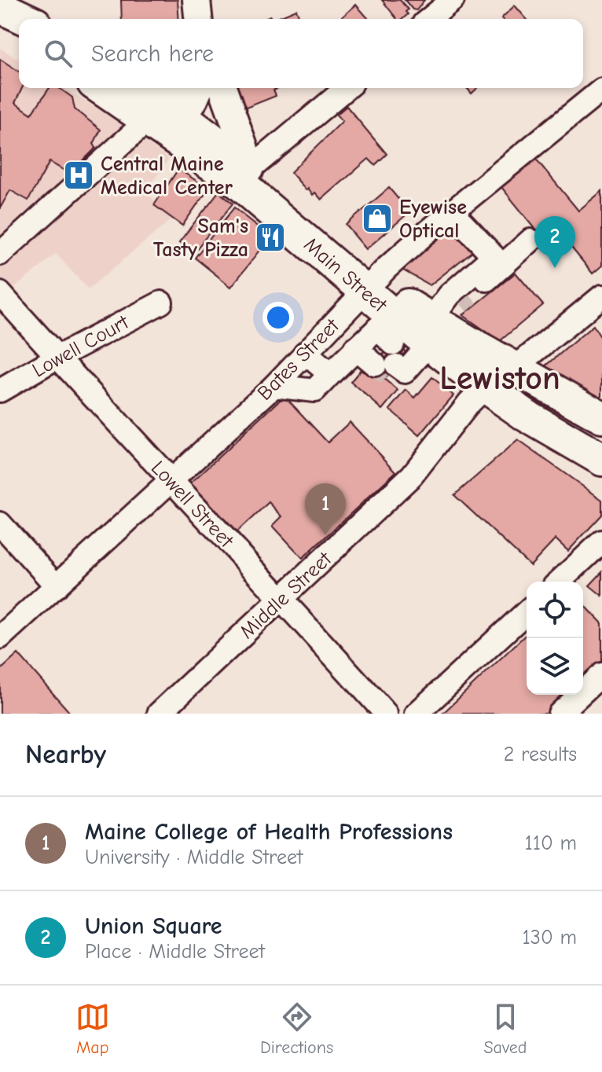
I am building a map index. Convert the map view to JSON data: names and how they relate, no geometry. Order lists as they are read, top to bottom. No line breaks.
{"streets":{"highway":["Main Street"],"street":["Lowell Court","Bates Street","Lowell Street","Middle Street"]},"crossings":[["Main Street","Bates Street"],["Main Street","Middle Street"],["Lowell Court","Lowell Street"],["Bates Street","Lowell Street"],["Lowell Street","Middle Street"]],"districts":["Lewiston"],"places":{"hospital":["Central Maine Medical Center"],"shop":["Eyewise Optical"],"restaurant":["Sam's Tasty Pizza"]},"page":{"search":"Search here","pins":["2","1"],"heading":["Nearby","2 results"],"list":[{"mark":"1","name":"Maine College of Health Professions","note":"University · Middle Street","value":"110 m"},{"mark":"2","name":"Union Square","note":"Place · Middle Street","value":"130 m"}],"nav":["Map","Directions","Saved"]}}
